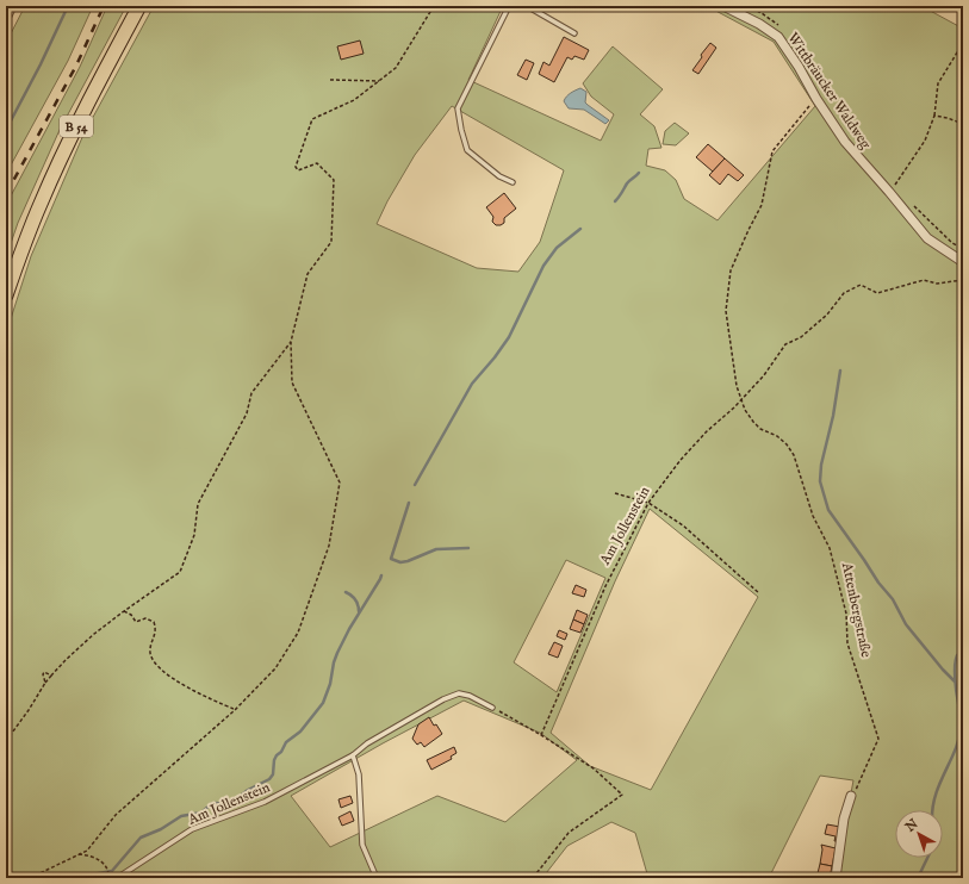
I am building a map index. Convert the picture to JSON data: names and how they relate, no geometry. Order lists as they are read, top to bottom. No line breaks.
{"streets":{"main road":["B 54"],"street":["Wittbräucker Waldweg"],"lane":["Am Jollenstein"],"path":["Attenbergstraße"]},"crossings":[["Am Jollenstein","Attenbergstraße"]],"north":"top left"}
